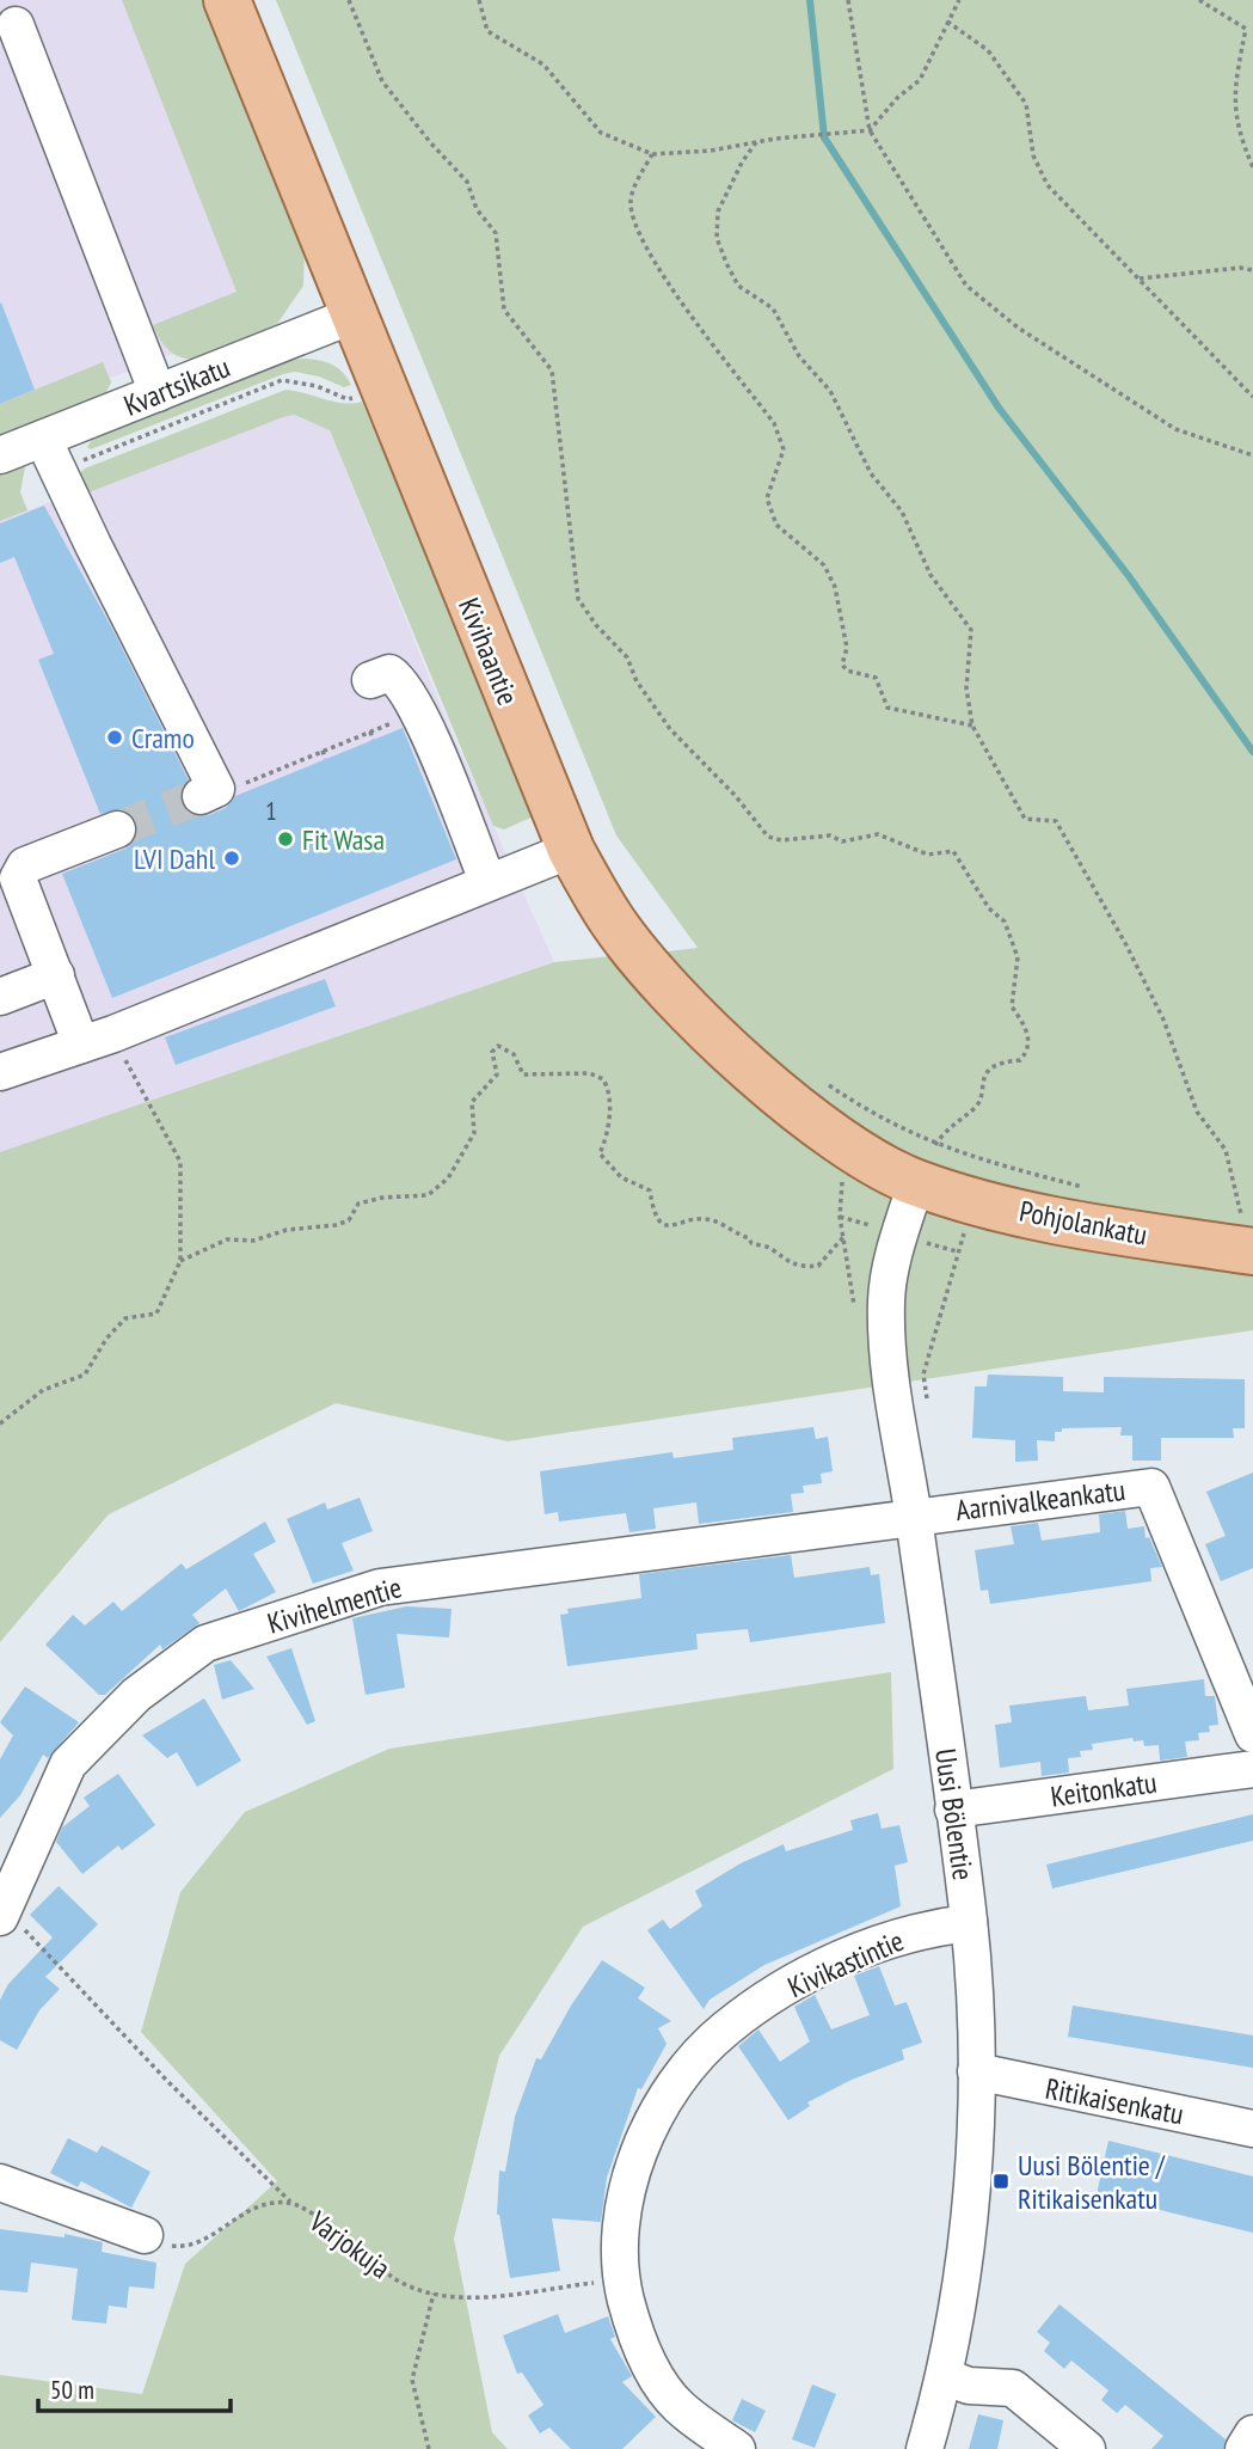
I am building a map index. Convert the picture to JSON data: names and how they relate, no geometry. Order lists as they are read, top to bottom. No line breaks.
{"streets":{"main road":["Kivihaantie","Pohjolankatu"],"street":["Kvartsikatu","Aarnivalkeankatu","Kivihelmentie","Keitonkatu","Uusi Bölentie","Kivikastintie","Ritikaisenkatu"],"path":["Varjokuja"]},"crossings":[["Kvartsikatu","Kivihaantie"],["Kivihaantie","Pohjolankatu"],["Kivihaantie","Uusi Bölentie"],["Pohjolankatu","Uusi Bölentie"],["Aarnivalkeankatu","Kivihelmentie"],["Aarnivalkeankatu","Uusi Bölentie"],["Kivihelmentie","Uusi Bölentie"],["Keitonkatu","Uusi Bölentie"],["Uusi Bölentie","Kivikastintie"],["Uusi Bölentie","Ritikaisenkatu"],["Kivikastintie","Varjokuja"]],"places":{"other":["Cramo","Fit Wasa","LVI Dahl"],"transit":["Uusi Bölentie / Ritikaisenkatu"]},"house_numbers":["1"],"scale_bar":"50 m"}
